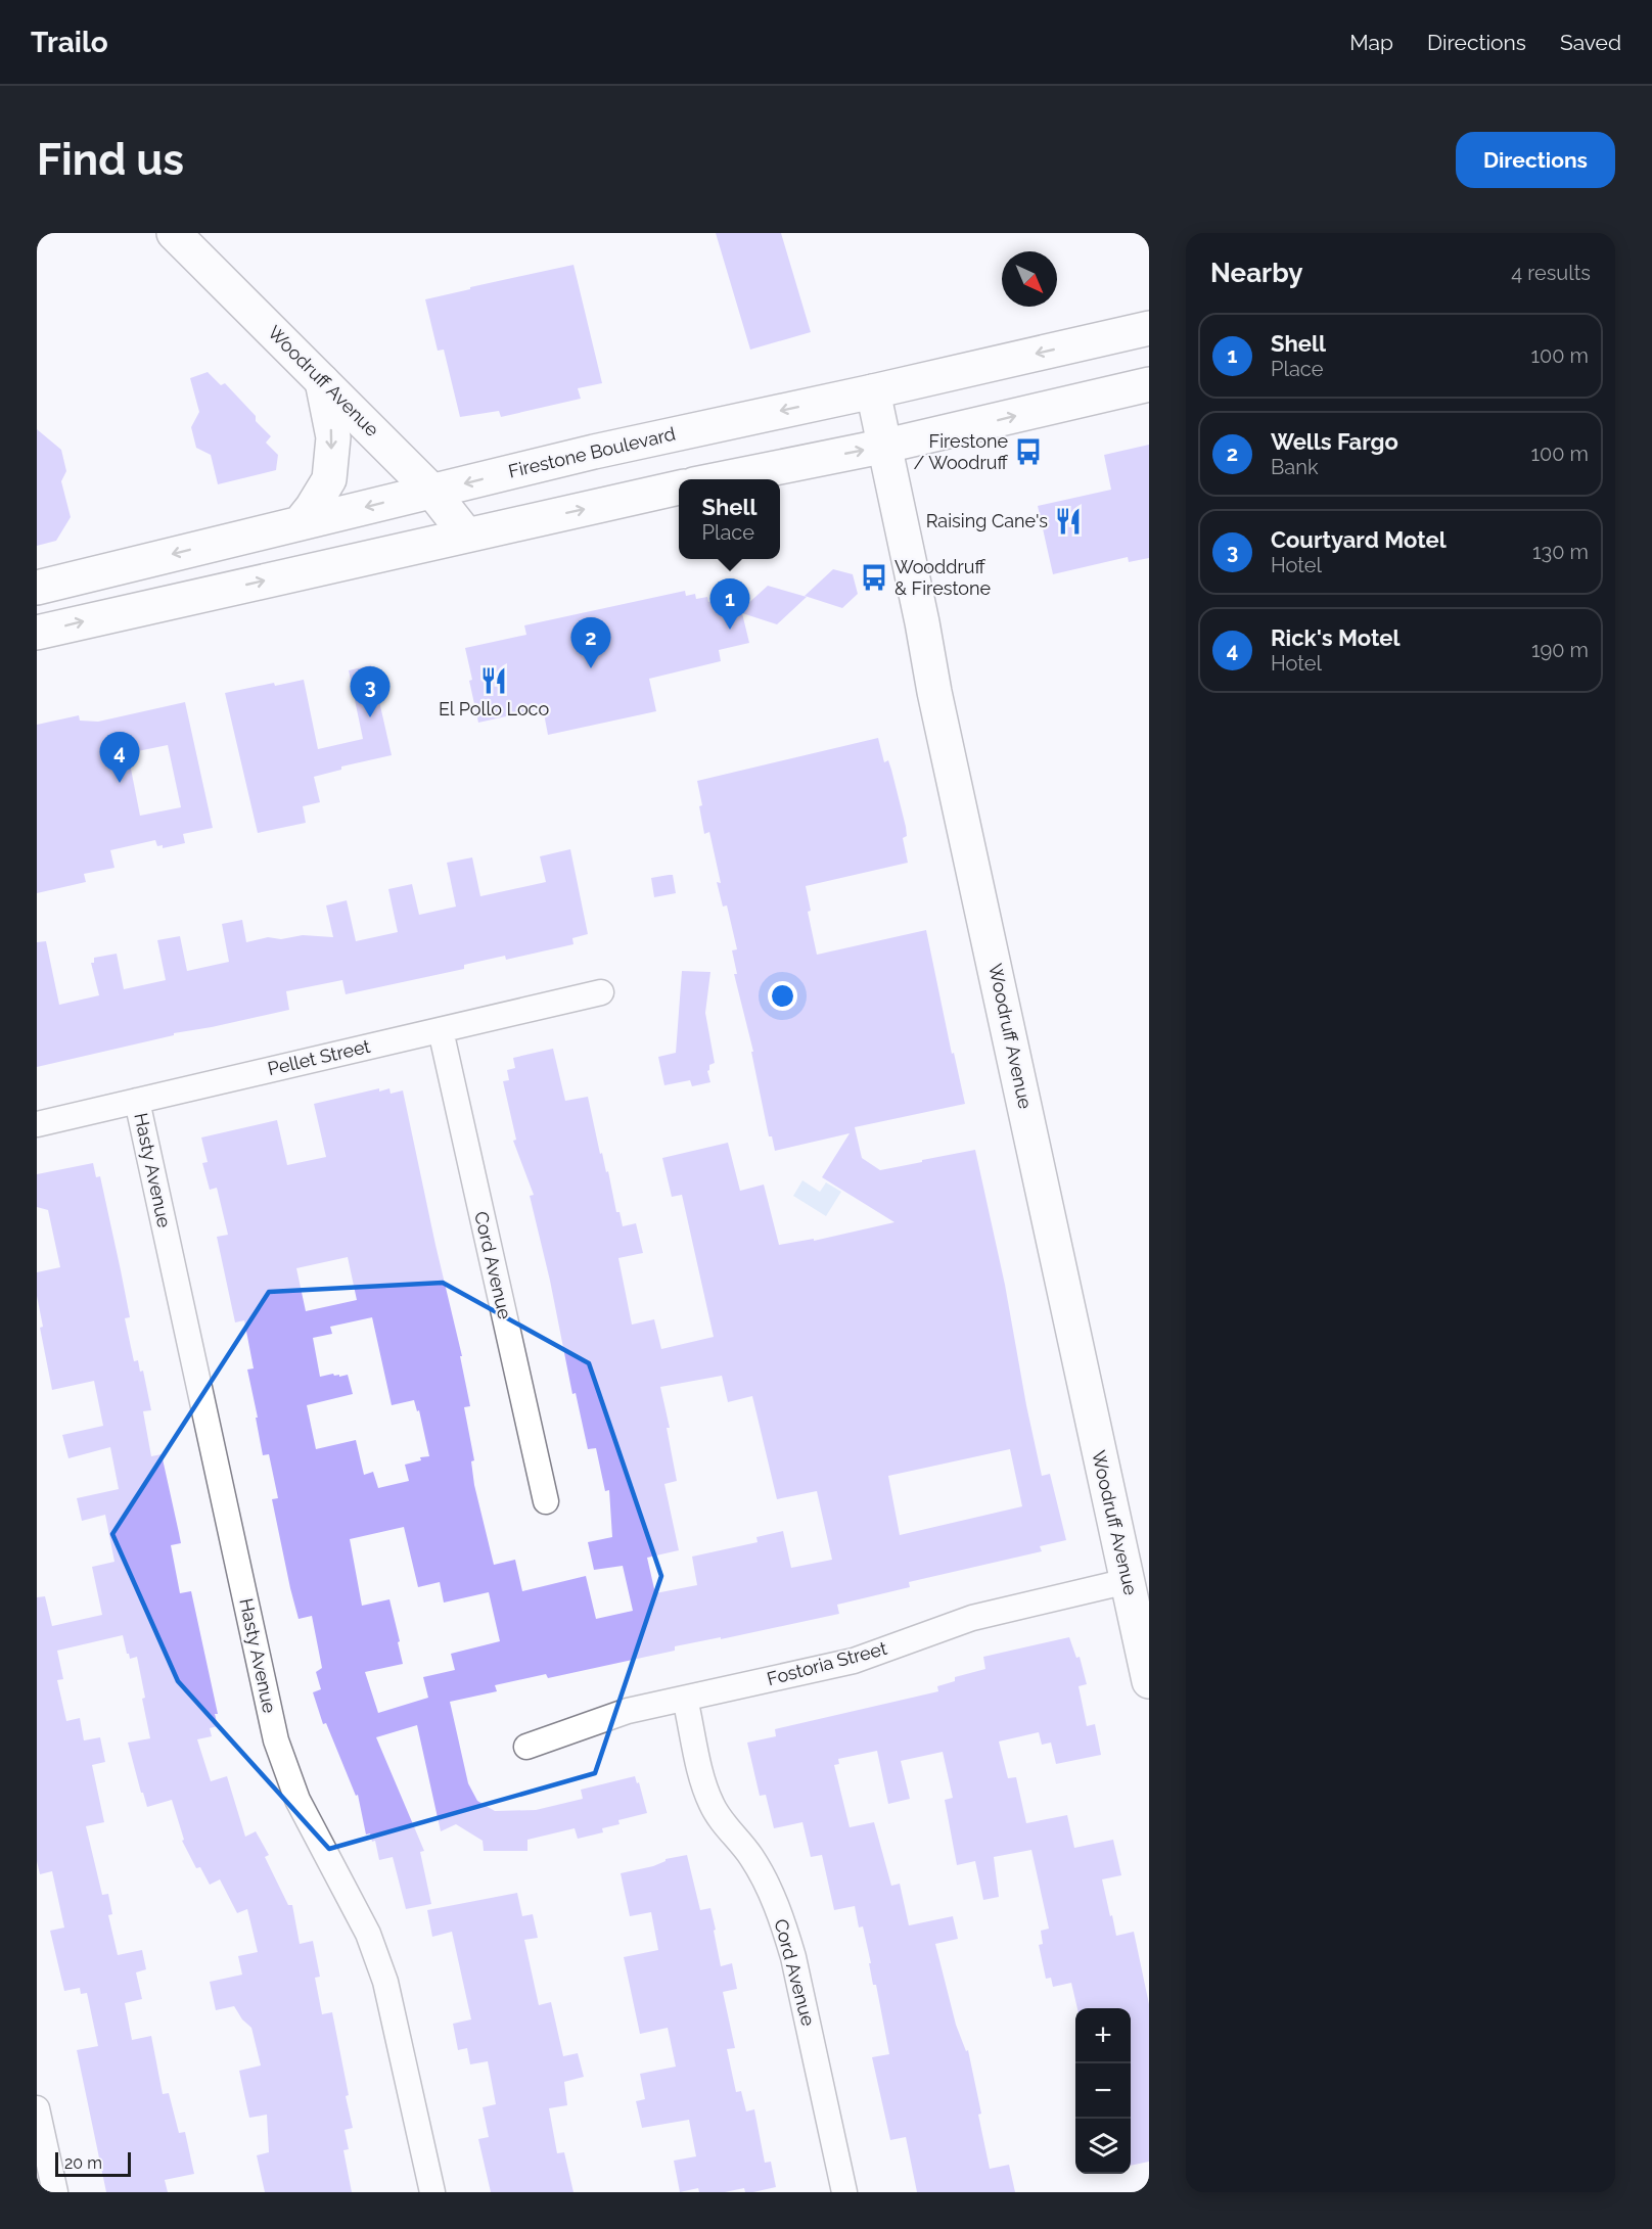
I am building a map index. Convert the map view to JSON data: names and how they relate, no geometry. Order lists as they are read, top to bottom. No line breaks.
{"streets":{"main road":["Woodruff Avenue","Firestone Boulevard"],"street":["Pellet Street","Hasty Avenue","Cord Avenue","Fostoria Street"]},"crossings":[["Woodruff Avenue","Firestone Boulevard"],["Woodruff Avenue","Fostoria Street"],["Pellet Street","Hasty Avenue"],["Pellet Street","Cord Avenue"],["Cord Avenue","Fostoria Street"]],"places":{"bus stop":["Firestone / Woodruff","Wooddruff & Firestone"],"restaurant":["Raising Cane's","El Pollo Loco"]},"scale_bar":"20 m","north":"bottom right","page":{"header":"Trailo","nav":["Map","Directions","Saved"],"buttons":"Directions","title":"Find us","heading":["Nearby","4 results"],"list":[{"mark":"1","name":"Shell","note":"Place","value":"100 m"},{"mark":"2","name":"Wells Fargo","note":"Bank","value":"100 m"},{"mark":"3","name":"Courtyard Motel","note":"Hotel","value":"130 m"},{"mark":"4","name":"Rick's Motel","note":"Hotel","value":"190 m"}],"popup":["Shell","Place"],"pins":["1","2","3","4"],"map_buttons":["+","−"],"scale":"20 m"}}
